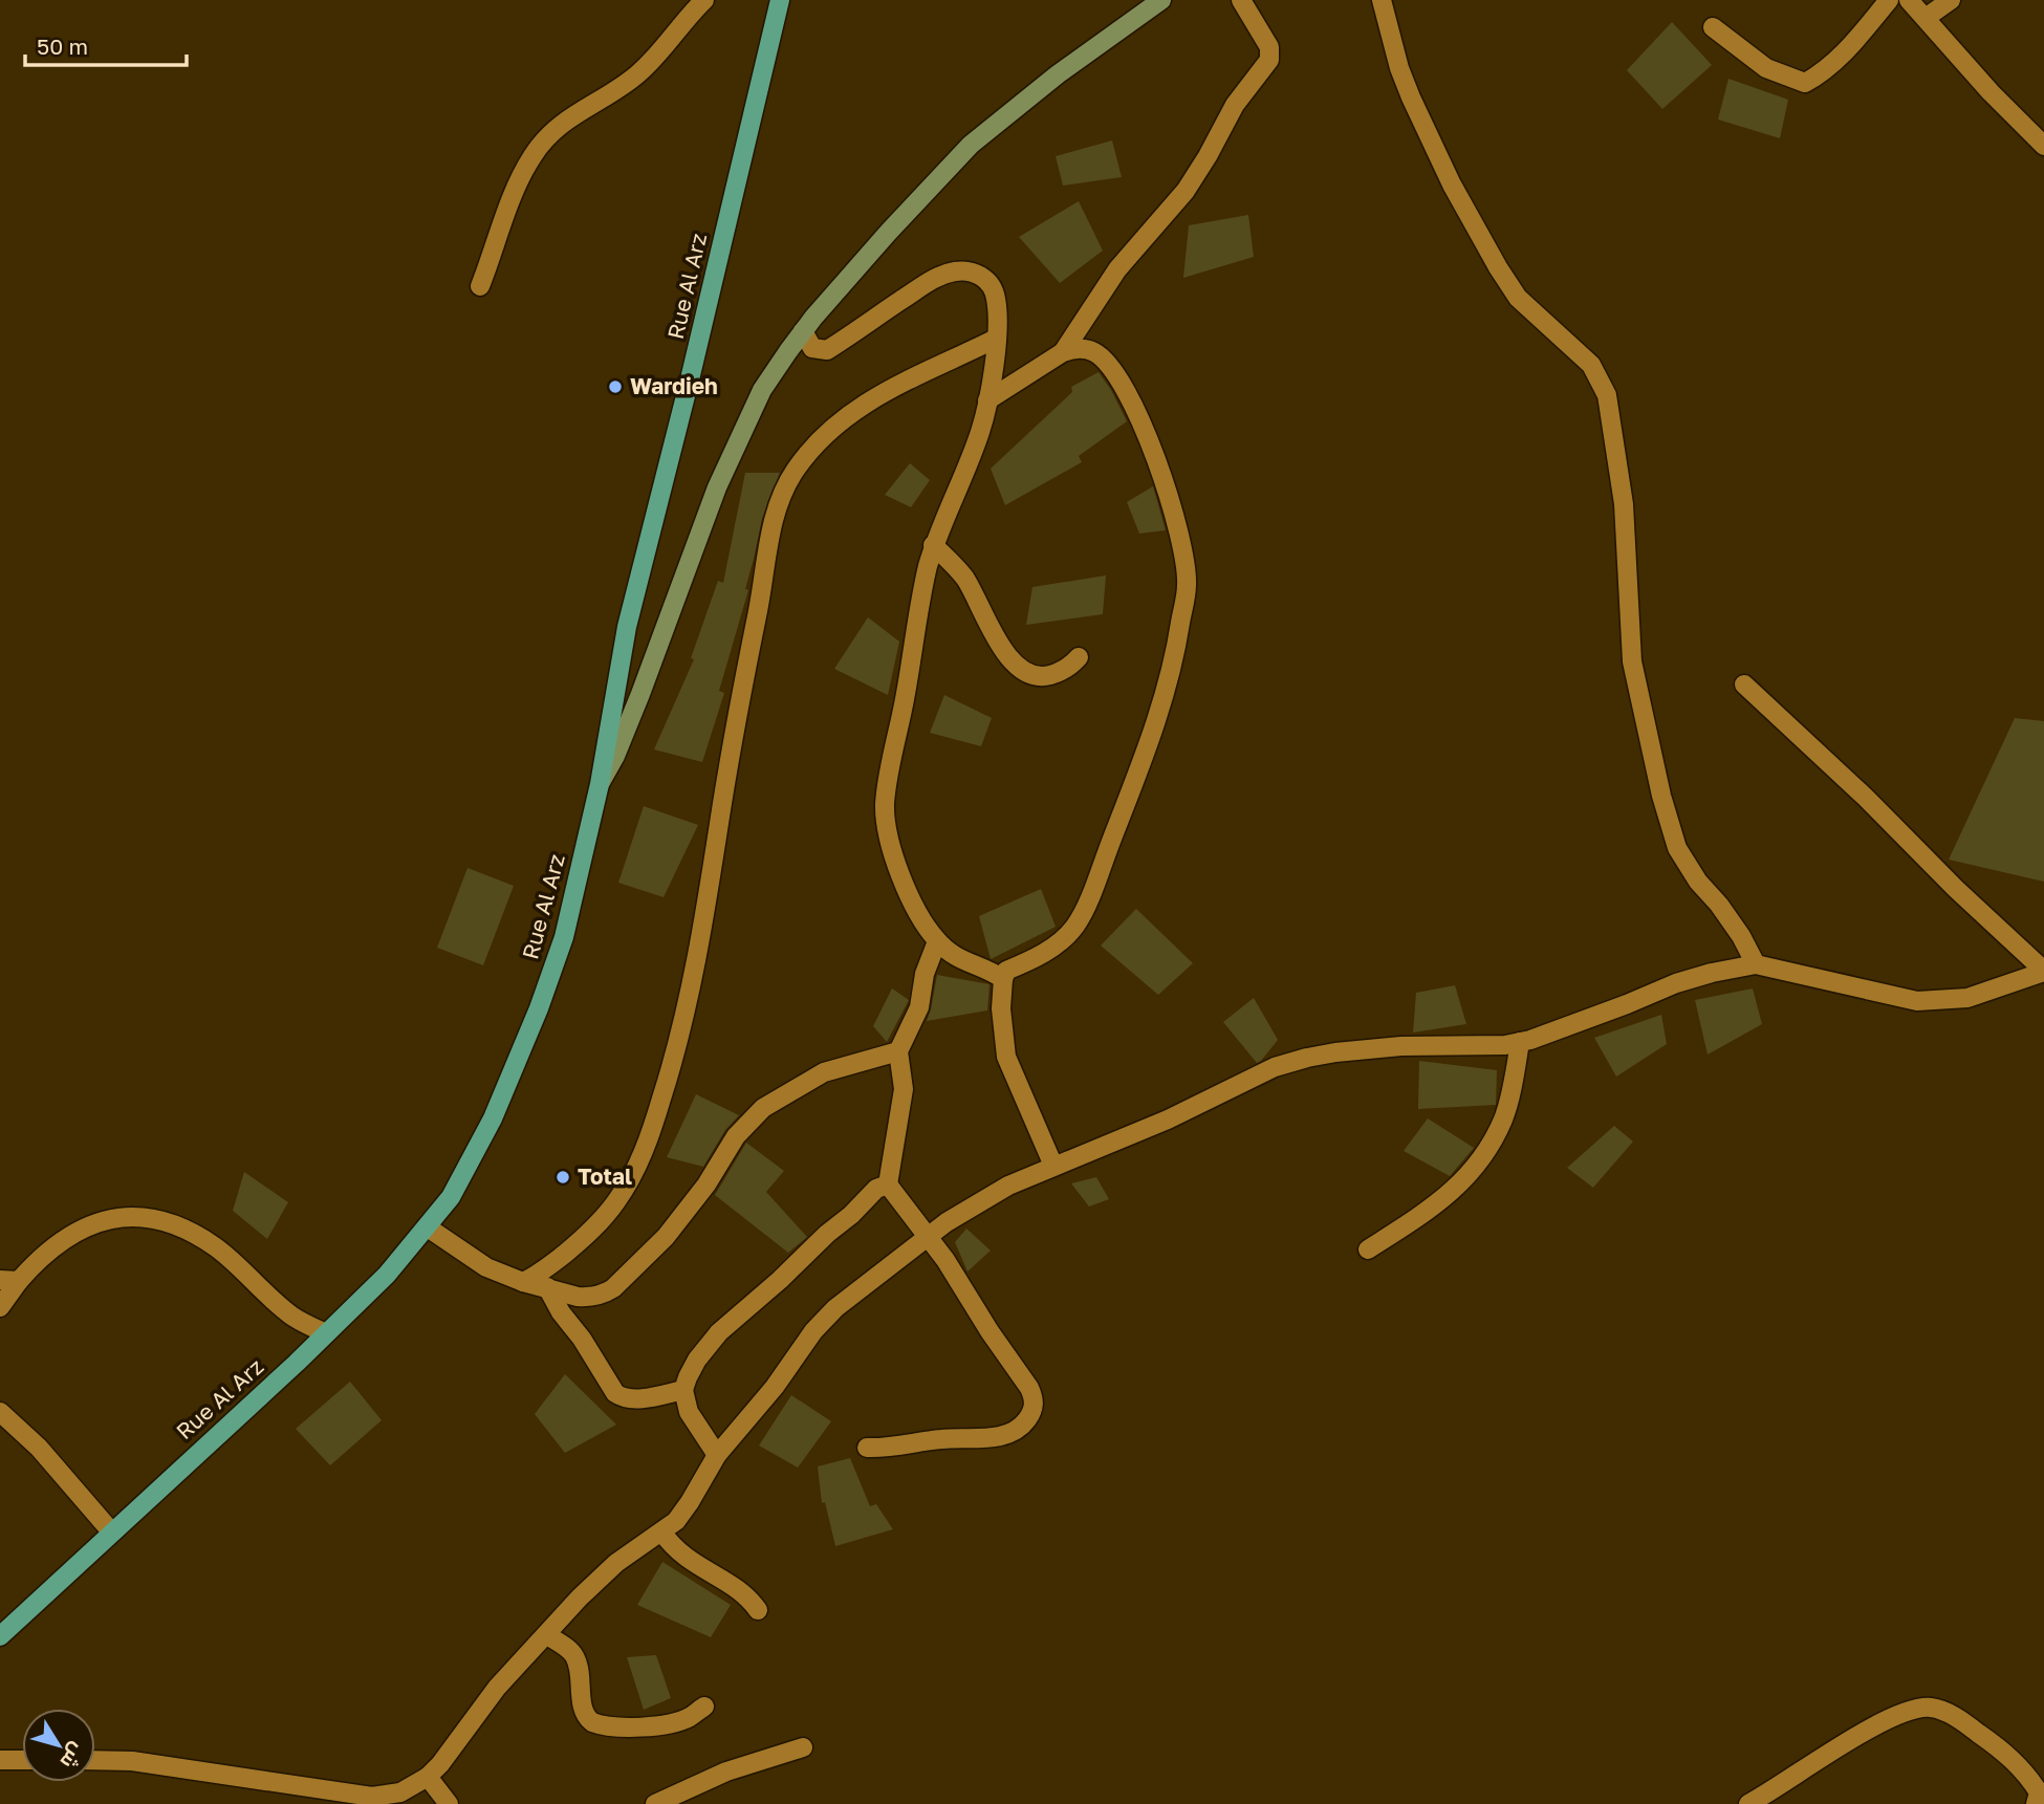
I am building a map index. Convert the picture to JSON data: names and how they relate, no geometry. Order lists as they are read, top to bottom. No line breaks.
{"streets":{"main road":["Rue Al Arz"]},"places":["Wardieh","Total"],"scale_bar":"50 m","north":"bottom right"}
